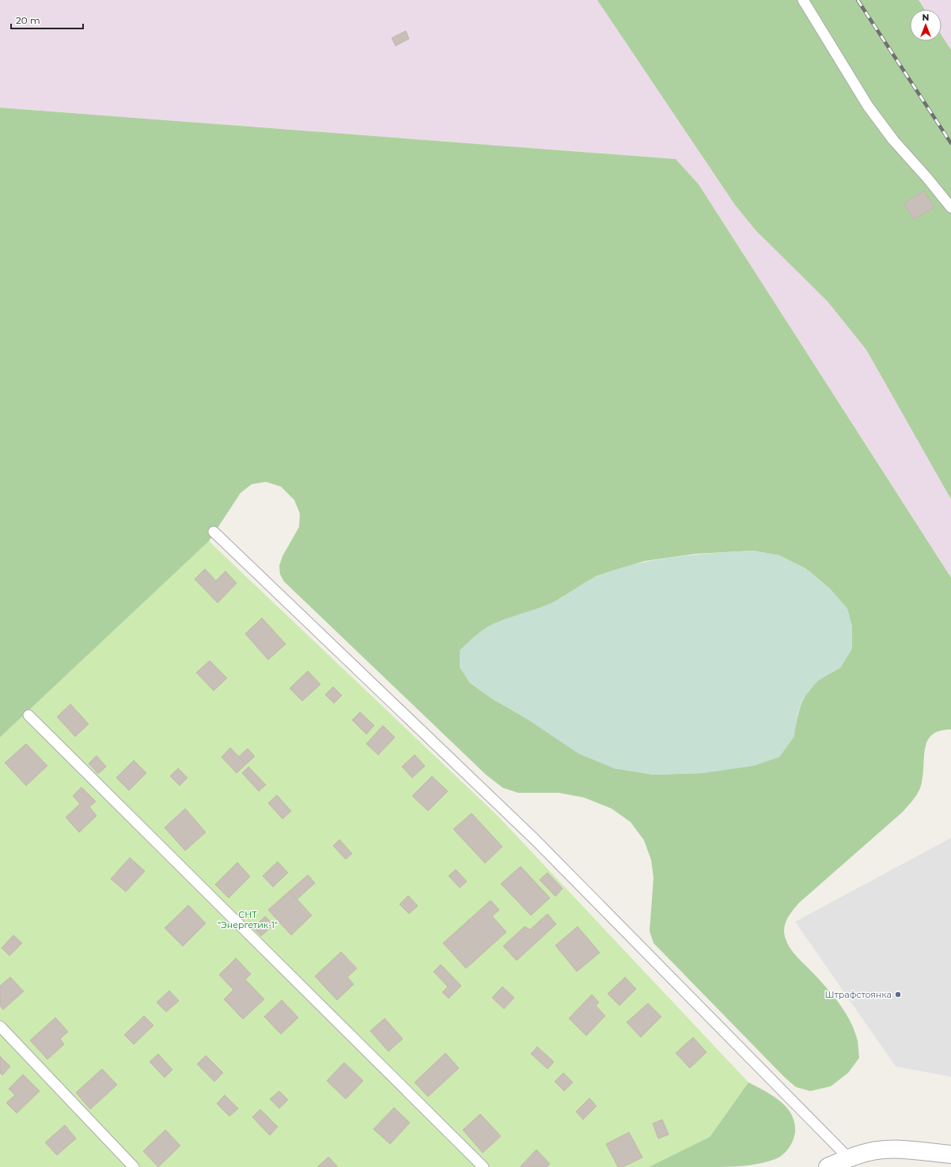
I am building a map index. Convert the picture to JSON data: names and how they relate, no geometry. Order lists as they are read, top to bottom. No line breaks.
{"parks":["СНТ \"Энергетик-1\""],"places":["Штрафстоянка"],"scale_bar":"20 m","north":"top"}
